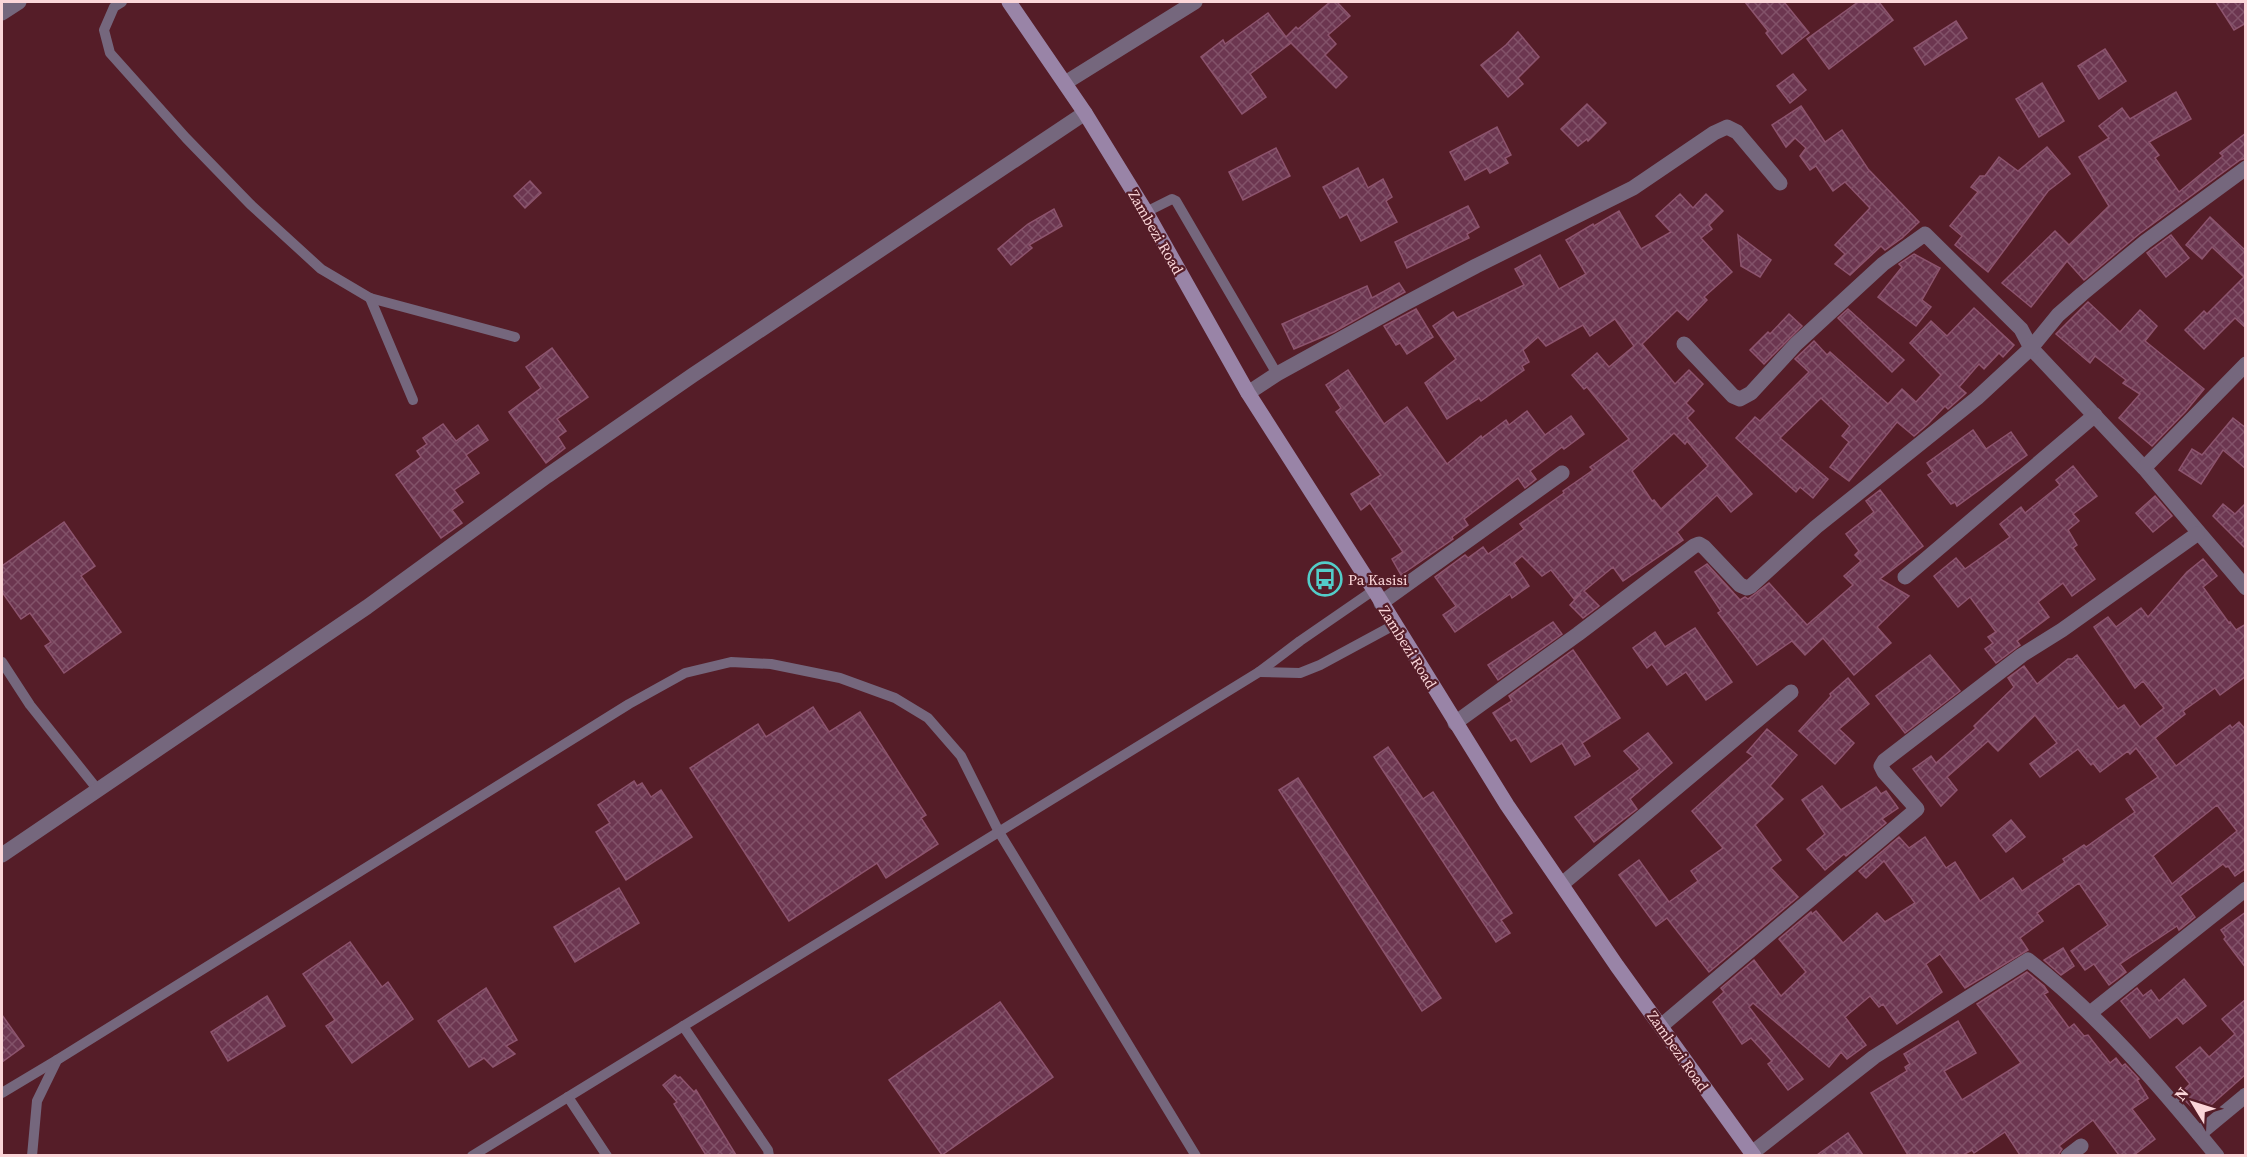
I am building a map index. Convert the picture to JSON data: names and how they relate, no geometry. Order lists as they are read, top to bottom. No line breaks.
{"streets":{"main road":["Zambezi Road"]},"places":{"bus stop":["Pa Kasisi"]},"north":"top left"}
